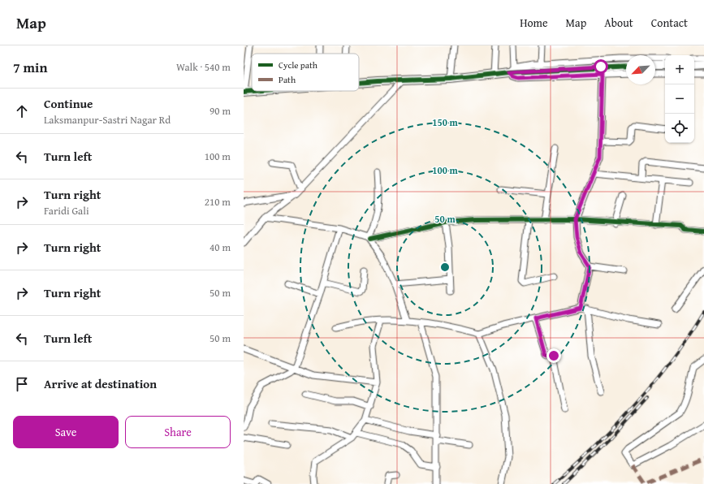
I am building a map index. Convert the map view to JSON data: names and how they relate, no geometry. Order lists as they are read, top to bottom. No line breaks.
{"legend":["Cycle path","Path"],"north":"bottom left","page":{"header":"Map","nav":["Home","Map","About","Contact"],"heading":["7 min","Walk · 540 m"],"map_buttons":["+","−"],"list":[["Continue","Laksmanpur-Sastri Nagar Rd","90 m"],["Turn left","100 m"],["Turn right","Faridi Gali","210 m"],["Turn right","40 m"],["Turn right","50 m"],["Turn left","50 m"],"Arrive at destination"],"buttons":["Save","Share"]},"rings":["150 m","100 m","50 m"]}
